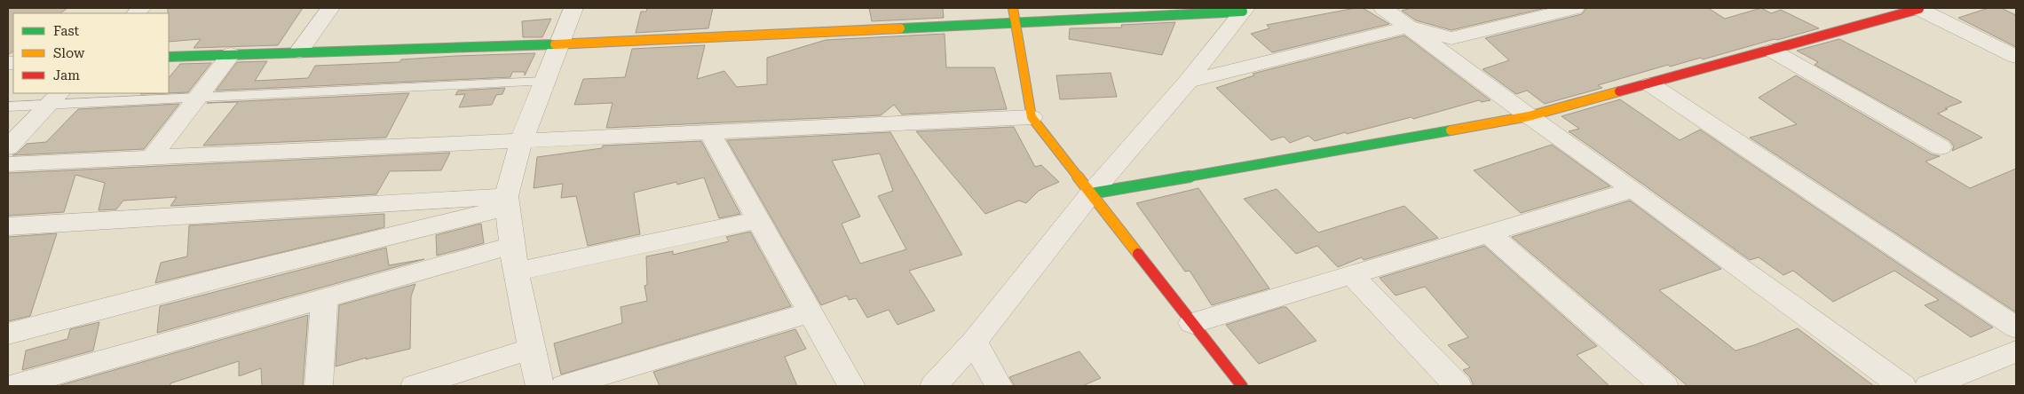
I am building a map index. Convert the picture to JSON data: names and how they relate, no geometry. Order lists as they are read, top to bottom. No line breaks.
{"legend":["Fast","Slow","Jam"]}
